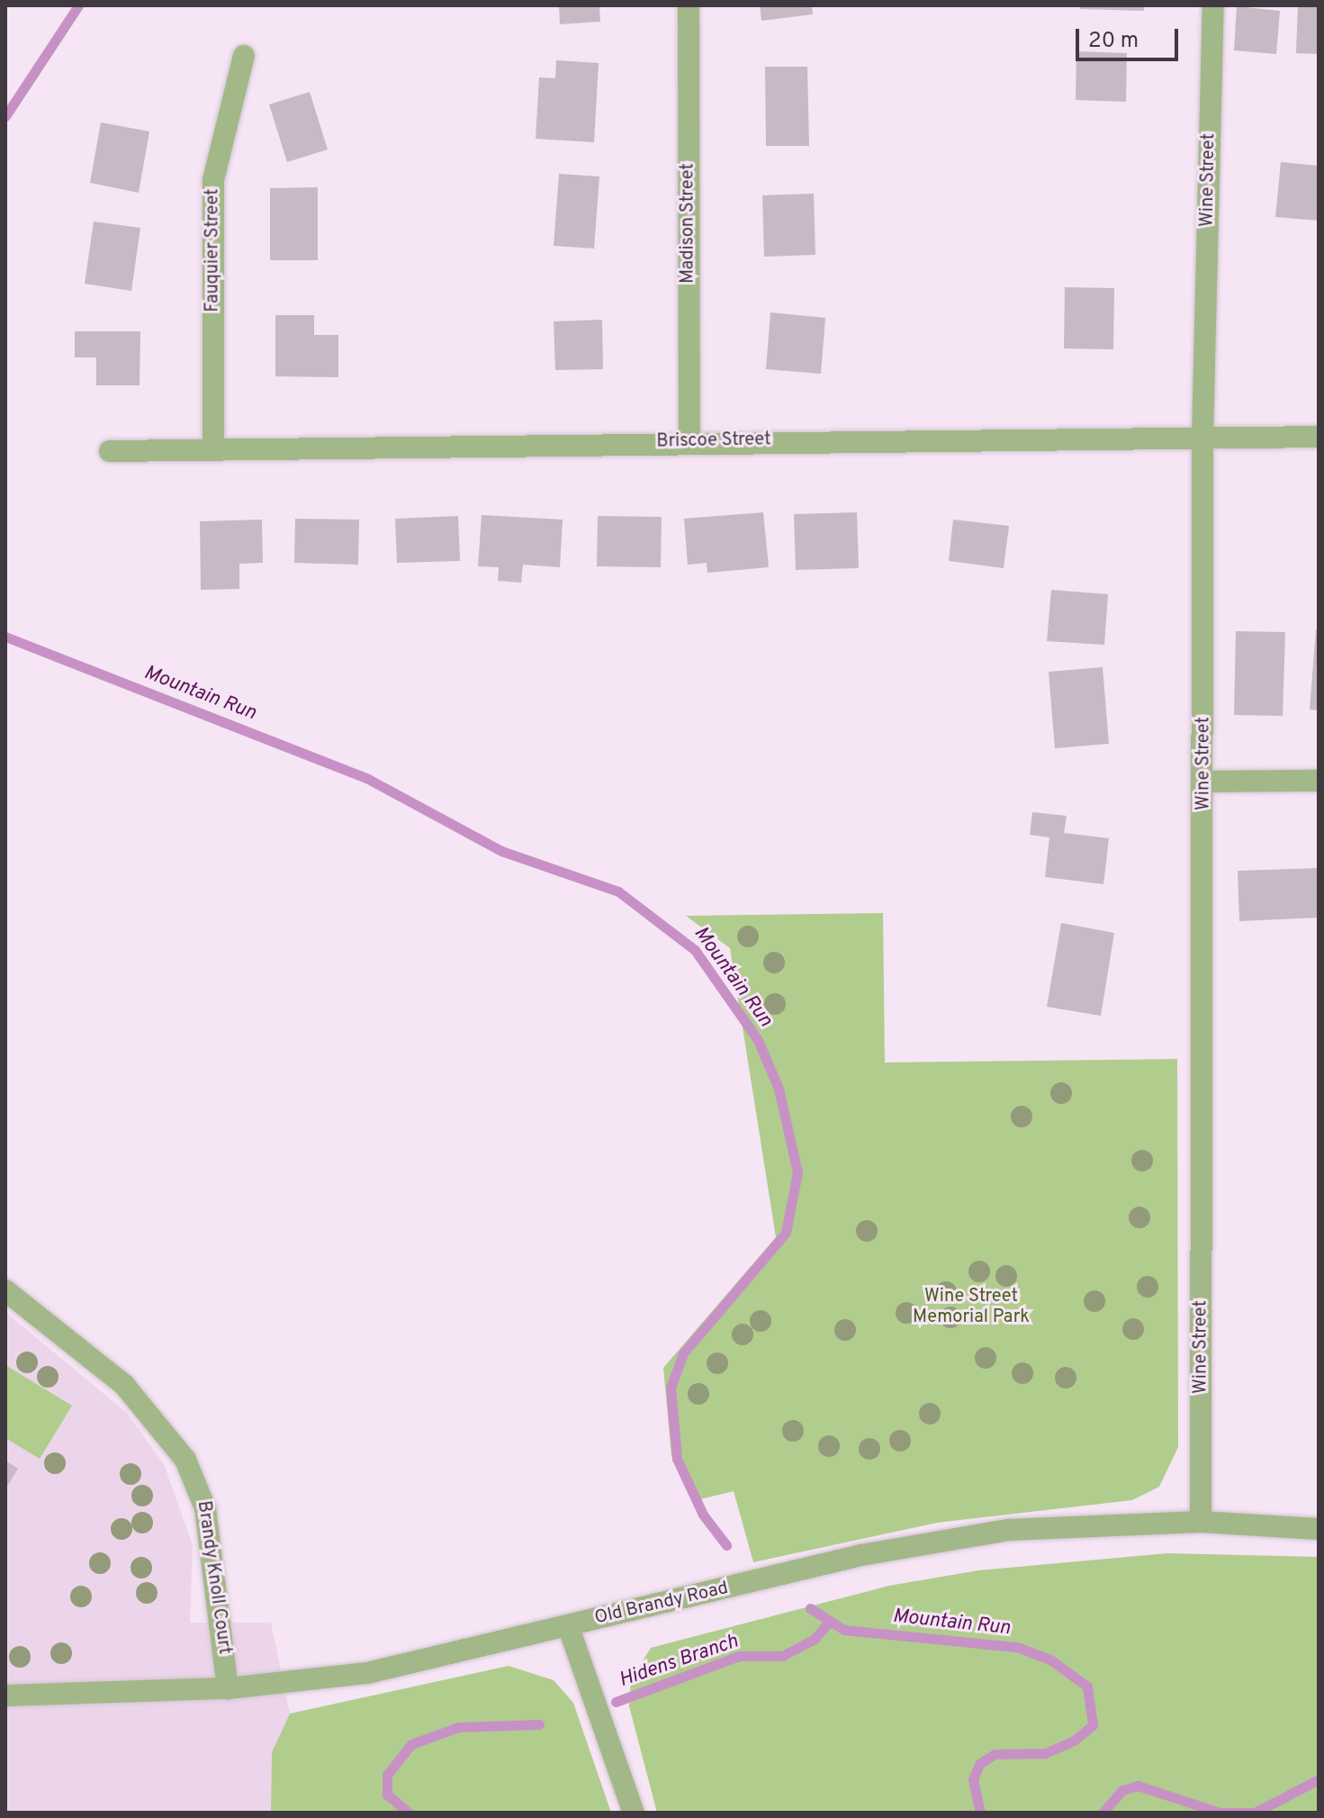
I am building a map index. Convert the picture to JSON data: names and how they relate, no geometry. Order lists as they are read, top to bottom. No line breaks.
{"streets":{"street":["Wine Street","Madison Street","Fauquier Street","Briscoe Street","Brandy Knoll Court","Old Brandy Road"]},"crossings":[["Wine Street","Briscoe Street"],["Wine Street","Old Brandy Road"],["Madison Street","Briscoe Street"],["Fauquier Street","Briscoe Street"],["Brandy Knoll Court","Old Brandy Road"]],"water":["Mountain Run","Hidens Branch"],"parks":["Wine Street Memorial Park"],"scale_bar":"20 m"}
